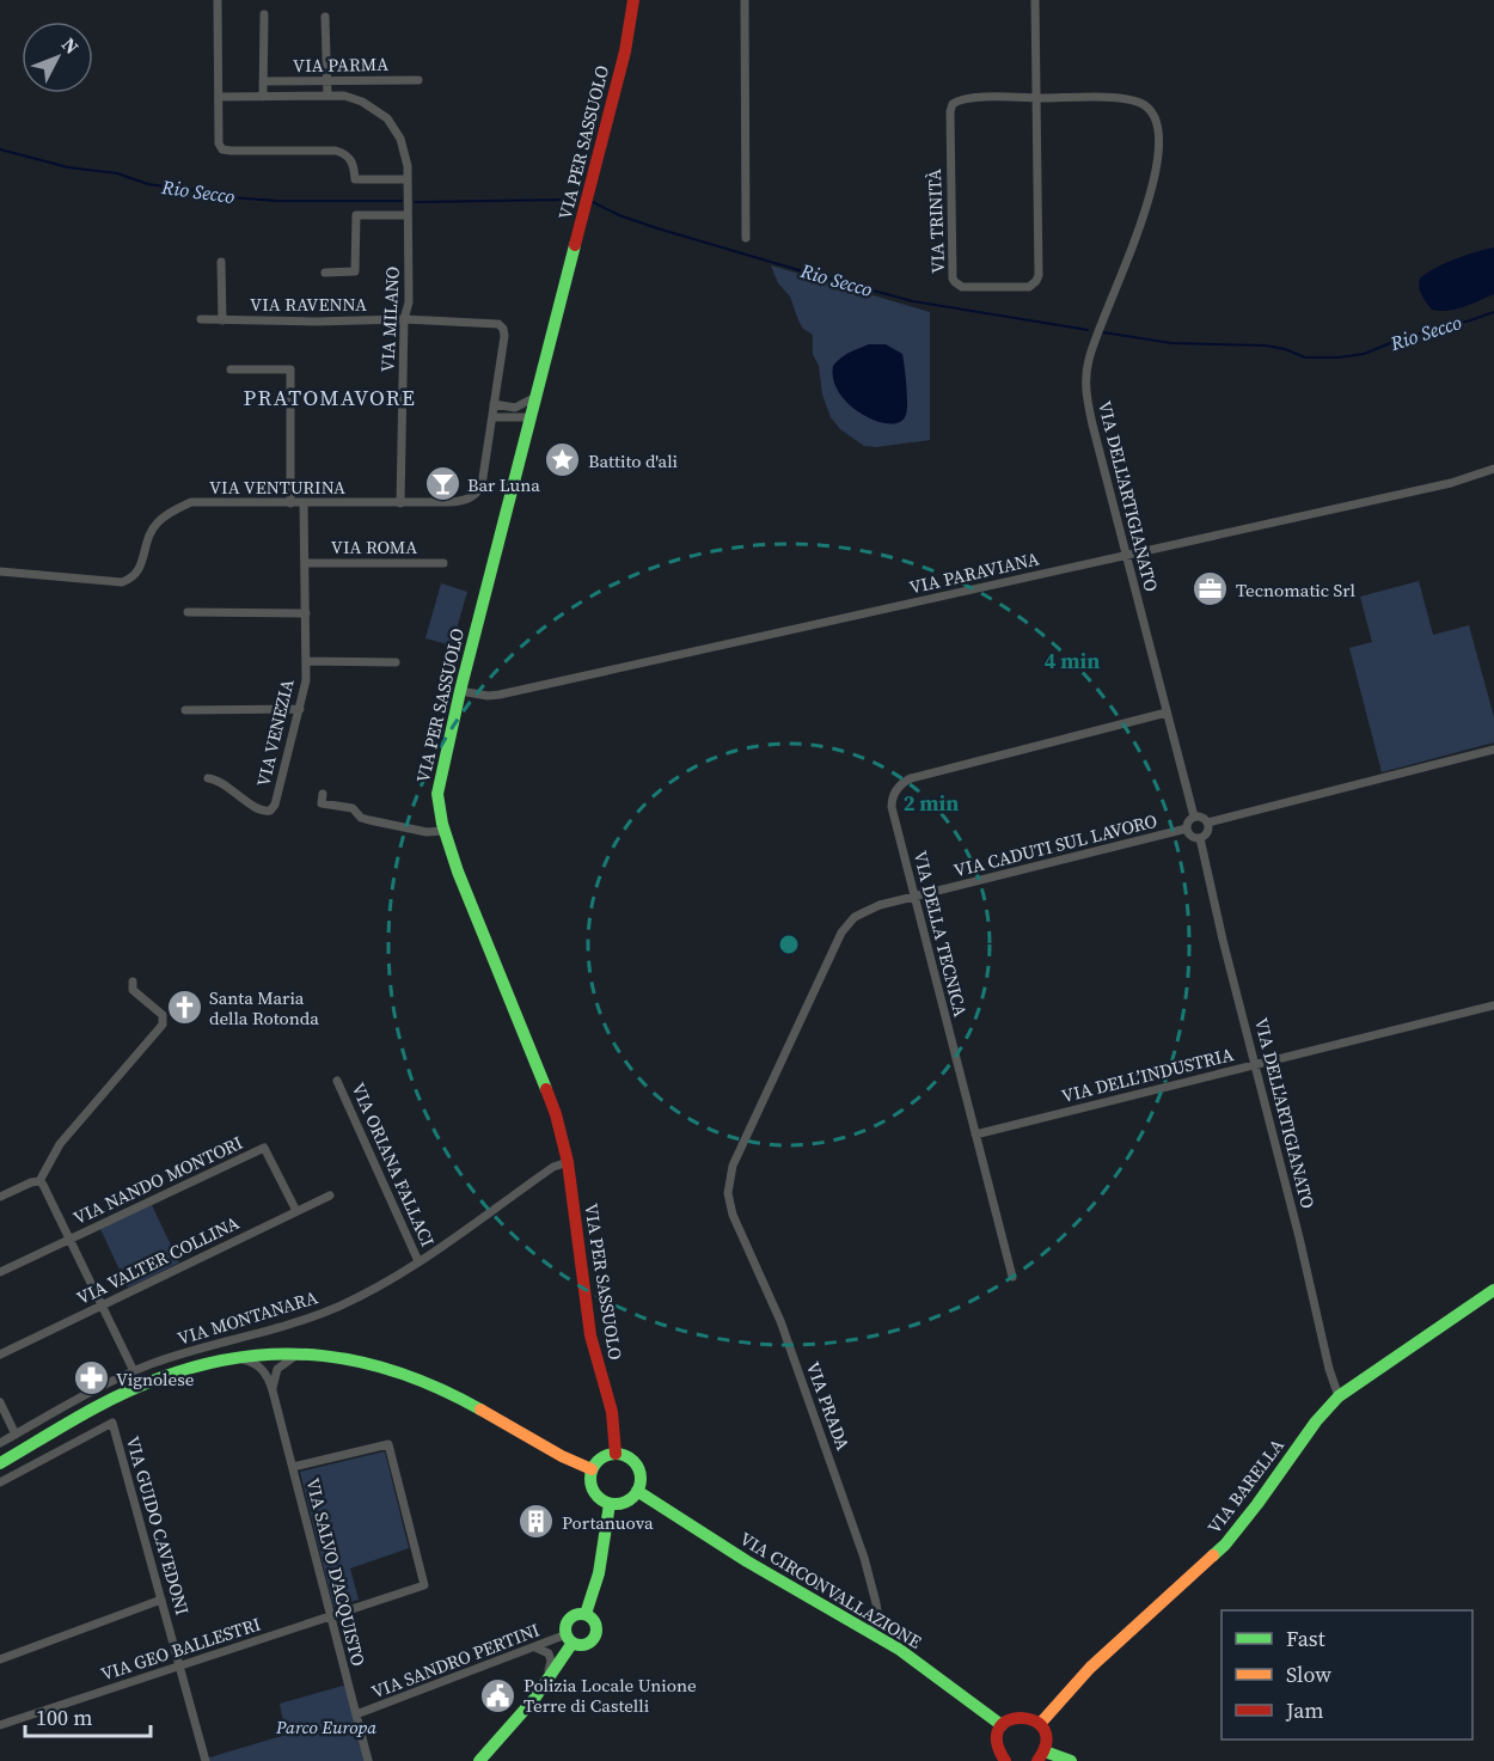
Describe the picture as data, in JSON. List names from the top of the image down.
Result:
{
  "streets": {
    "main road": ["VIA PER SASSUOLO", "VIA BARELLA", "VIA CIRCONVALLAZIONE"],
    "street": [
      "VIA PARMA",
      "VIA TRINITÀ",
      "VIA RAVENNA",
      "VIA MILANO",
      "VIA VENTURINA",
      "VIA DELL'ARTIGIANATO",
      "VIA ROMA",
      "VIA PARAVIANA",
      "VIA VENEZIA",
      "VIA CADUTI SUL LAVORO",
      "VIA DELLA TECNICA",
      "VIA DELL’INDUSTRIA",
      "VIA ORIANA FALLACI",
      "VIA NANDO MONTORI",
      "VIA VALTER COLLINA",
      "VIA MONTANARA",
      "VIA PRADA",
      "VIA GUIDO CAVEDONI",
      "VIA SALVO D'ACQUISTO",
      "VIA GEO BALLESTRI",
      "VIA SANDRO PERTINI"
    ]
  },
  "crossings": [
    ["VIA PER SASSUOLO", "VIA PARAVIANA"],
    ["VIA PER SASSUOLO", "VIA MONTANARA"],
    ["VIA PER SASSUOLO", "VIA CIRCONVALLAZIONE"],
    ["VIA TRINITÀ", "VIA DELL'ARTIGIANATO"],
    ["VIA RAVENNA", "VIA MILANO"],
    ["VIA RAVENNA", "VIA VENTURINA"],
    ["VIA MILANO", "VIA VENTURINA"],
    ["VIA VENTURINA", "VIA VENEZIA"],
    ["VIA DELL'ARTIGIANATO", "VIA PARAVIANA"],
    ["VIA DELL'ARTIGIANATO", "VIA CADUTI SUL LAVORO"],
    ["VIA DELL'ARTIGIANATO", "VIA DELLA TECNICA"],
    ["VIA DELL'ARTIGIANATO", "VIA DELL’INDUSTRIA"],
    ["VIA DELL'ARTIGIANATO", "VIA BARELLA"],
    ["VIA ROMA", "VIA VENEZIA"],
    ["VIA CADUTI SUL LAVORO", "VIA DELLA TECNICA"],
    ["VIA CADUTI SUL LAVORO", "VIA PRADA"],
    ["VIA DELLA TECNICA", "VIA DELL’INDUSTRIA"],
    ["VIA ORIANA FALLACI", "VIA MONTANARA"],
    ["VIA NANDO MONTORI", "VIA VALTER COLLINA"],
    ["VIA PRADA", "VIA CIRCONVALLAZIONE"],
    ["VIA GUIDO CAVEDONI", "VIA GEO BALLESTRI"],
    ["VIA SALVO D'ACQUISTO", "VIA GEO BALLESTRI"],
    ["VIA SALVO D'ACQUISTO", "VIA SANDRO PERTINI"]
  ],
  "districts": ["PRATOMAVORE"],
  "water": ["Rio Secco"],
  "parks": ["Parco Europa"],
  "places": {
    "place": ["Battito d'ali"],
    "bar": ["Bar Luna"],
    "office": ["Tecnomatic Srl"],
    "church": ["Santa Maria della Rotonda"],
    "pharmacy": ["Vignolese"],
    "building": ["Portanuova"],
    "public building": ["Polizia Locale Unione Terre di Castelli"]
  },
  "legend": ["Fast", "Slow", "Jam"],
  "scale_bar": "100 m",
  "north": "top right",
  "rings": ["4 min", "2 min"]
}
